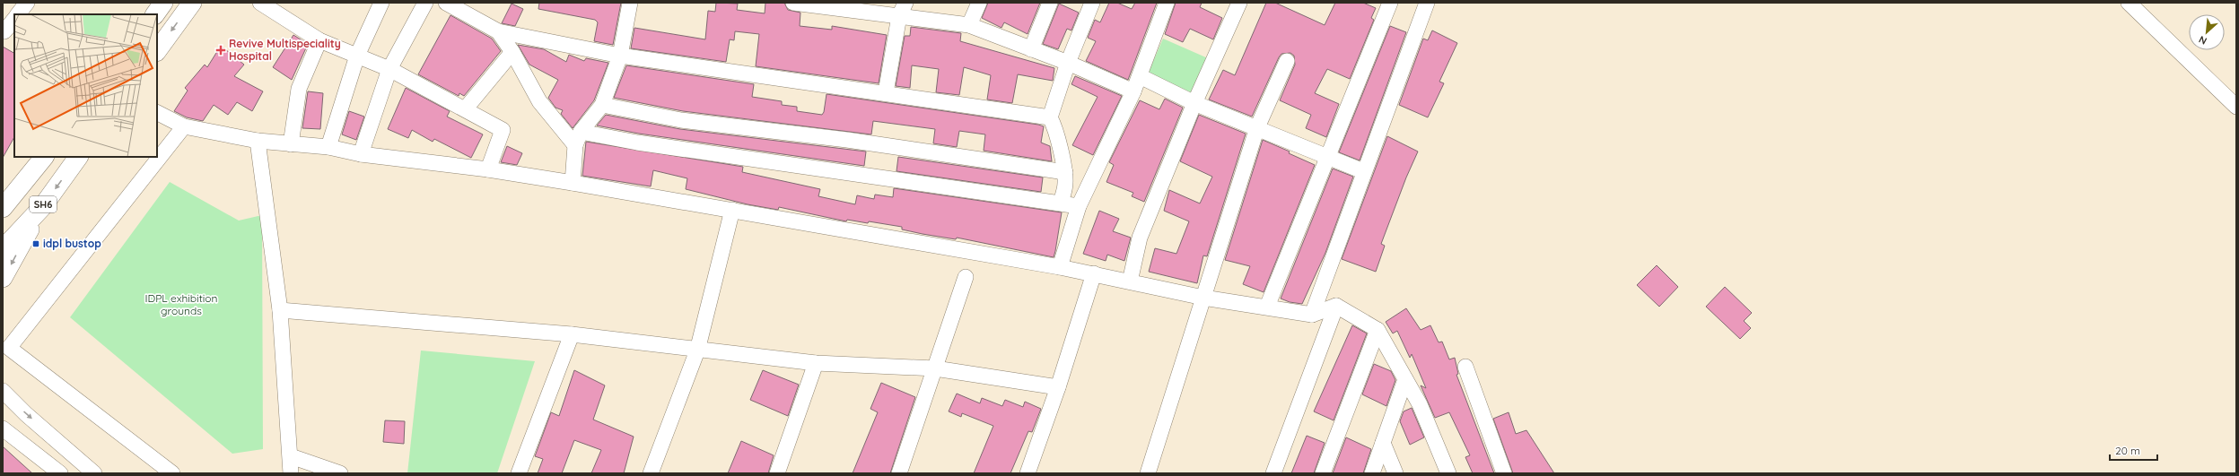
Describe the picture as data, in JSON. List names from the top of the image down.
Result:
{
  "streets": {
    "main road": ["SH6"]
  },
  "parks": ["IDPL exhibition grounds"],
  "places": {
    "health": ["Revive Multispeciality Hospital"],
    "transit": ["idpl bustop"]
  },
  "scale_bar": "20 m",
  "north": "bottom left"
}
